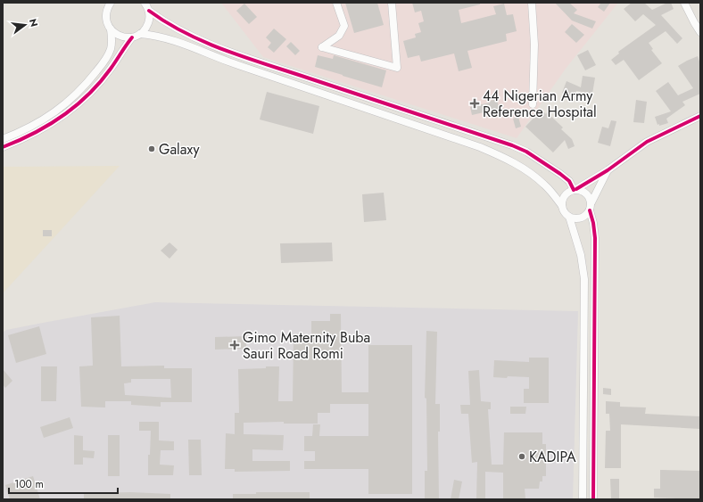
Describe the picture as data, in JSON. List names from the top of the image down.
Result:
{
  "places": {
    "health": ["44 Nigerian Army Reference Hospital", "Gimo Maternity Buba Sauri Road Romi"],
    "other": ["Galaxy", "KADIPA"]
  },
  "scale_bar": "100 m",
  "north": "right"
}
